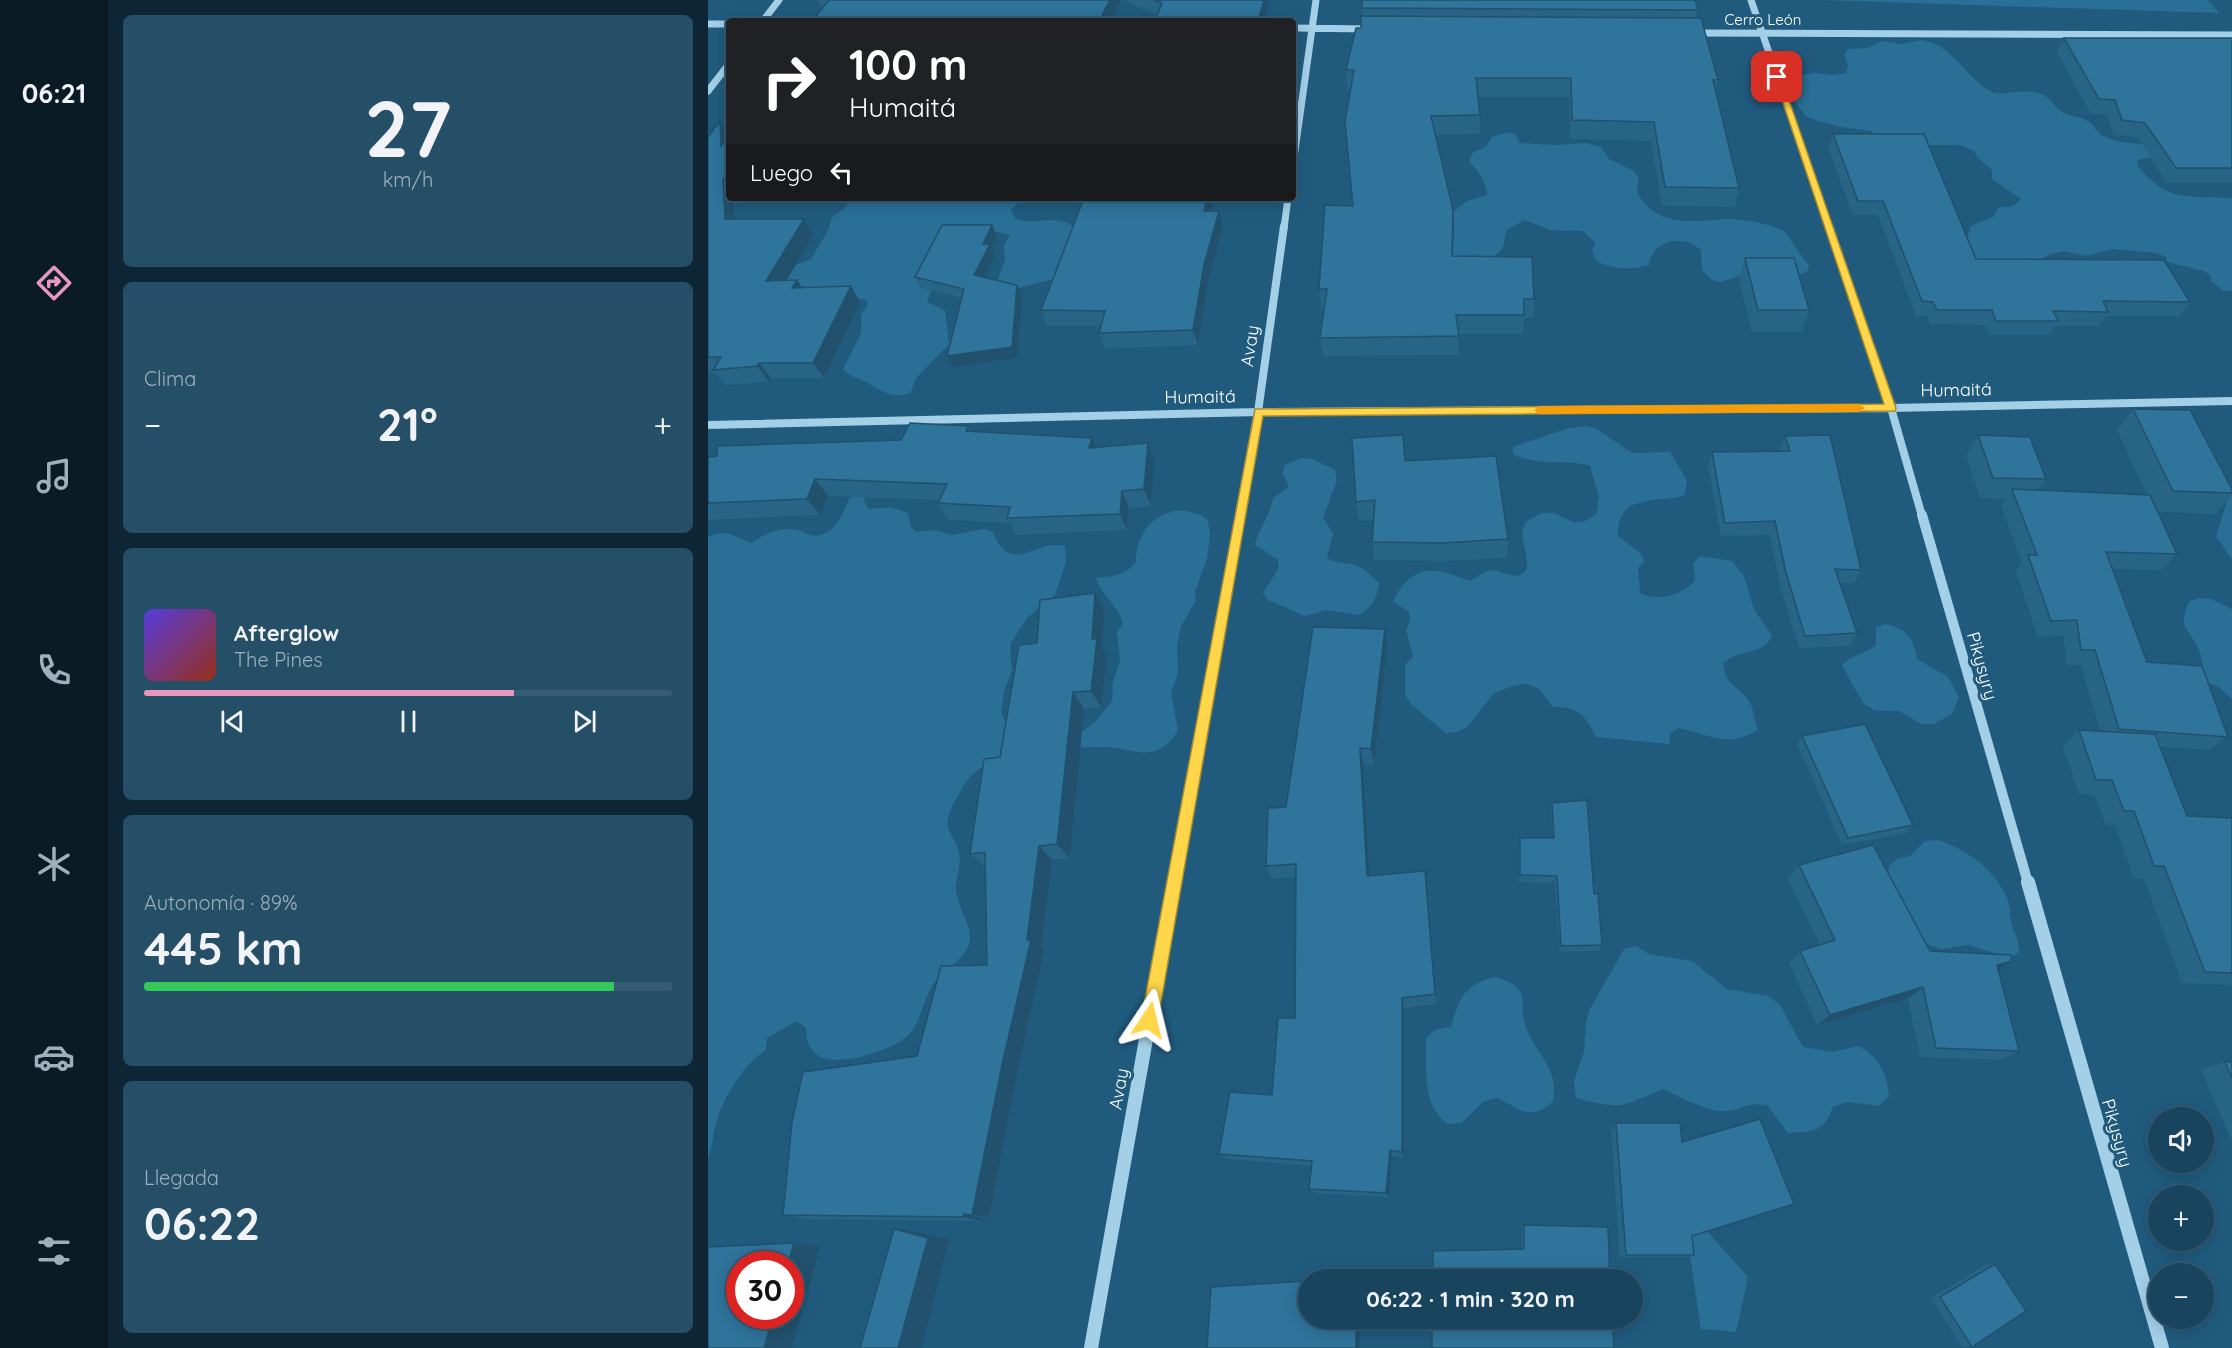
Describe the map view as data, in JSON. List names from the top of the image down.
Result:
{
  "streets": {
    "street": [
      "Cerro León",
      "Avay",
      "Humaitá",
      "Pikysyry"
    ]
  },
  "crossings": [
    ["Cerro León", "Pikysyry"],
    ["Avay", "Humaitá"],
    ["Humaitá", "Pikysyry"]
  ],
  "page": {
    "tabs": "06:21",
    "tile": [
      ["27", "km/h"],
      "Clima",
      ["Autonomía · 89%", "445 km"],
      ["Llegada", "06:22"]
    ],
    "turn": ["100 m", "Humaitá"],
    "then": "Luego",
    "heat": ["−", "21°", "+"],
    "song": ["Afterglow", "The Pines"],
    "map_buttons": ["+", "−"],
    "limit": "30",
    "trip": "06:22 · 1 min · 320 m"
  }
}
